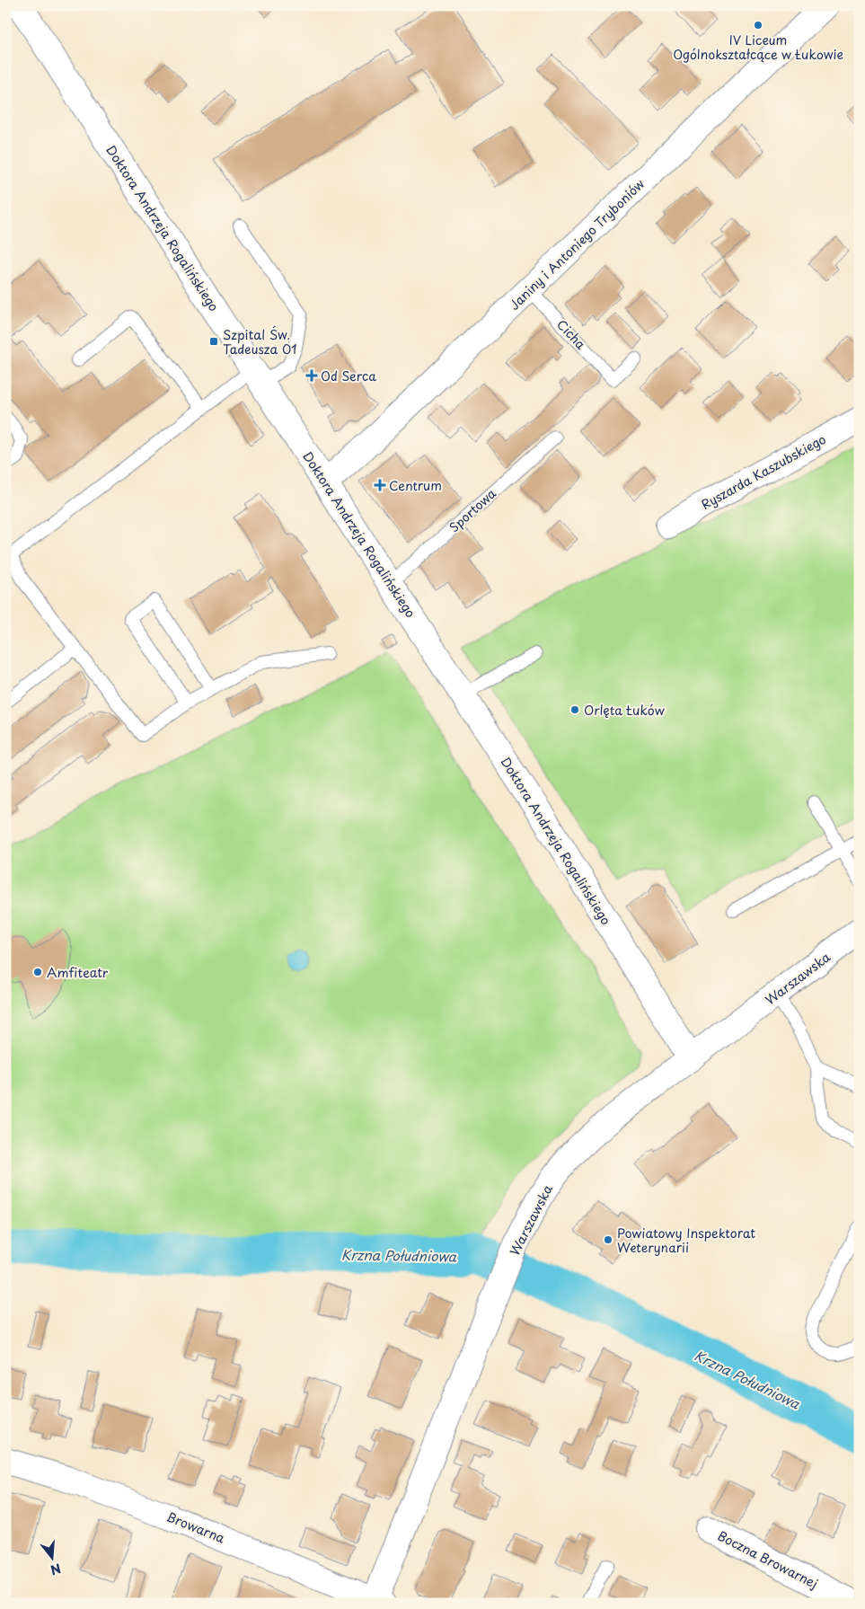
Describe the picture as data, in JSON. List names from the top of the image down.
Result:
{
  "streets": {
    "street": [
      "Doktora Andrzeja Rogalińskiego",
      "Janiny i Antoniego Tryboniów",
      "Ryszarda Kaszubskiego",
      "Warszawska",
      "Browarna",
      "Boczna Browarnej"
    ],
    "lane": ["Cicha", "Sportowa"]
  },
  "crossings": [
    ["Doktora Andrzeja Rogalińskiego", "Janiny i Antoniego Tryboniów"],
    ["Doktora Andrzeja Rogalińskiego", "Sportowa"],
    ["Doktora Andrzeja Rogalińskiego", "Warszawska"],
    ["Janiny i Antoniego Tryboniów", "Cicha"],
    ["Warszawska", "Browarna"]
  ],
  "water": ["Krzna Południowa"],
  "places": {
    "other": [
      "IV Liceum Ogólnokształcące w Łukowie",
      "Orlęta Łuków",
      "Amfiteatr",
      "Powiatowy Inspektorat Weterynarii"
    ],
    "transit": ["Szpital Św. Tadeusza 01"],
    "health": ["Od Serca", "Centrum"]
  },
  "north": "bottom"
}
